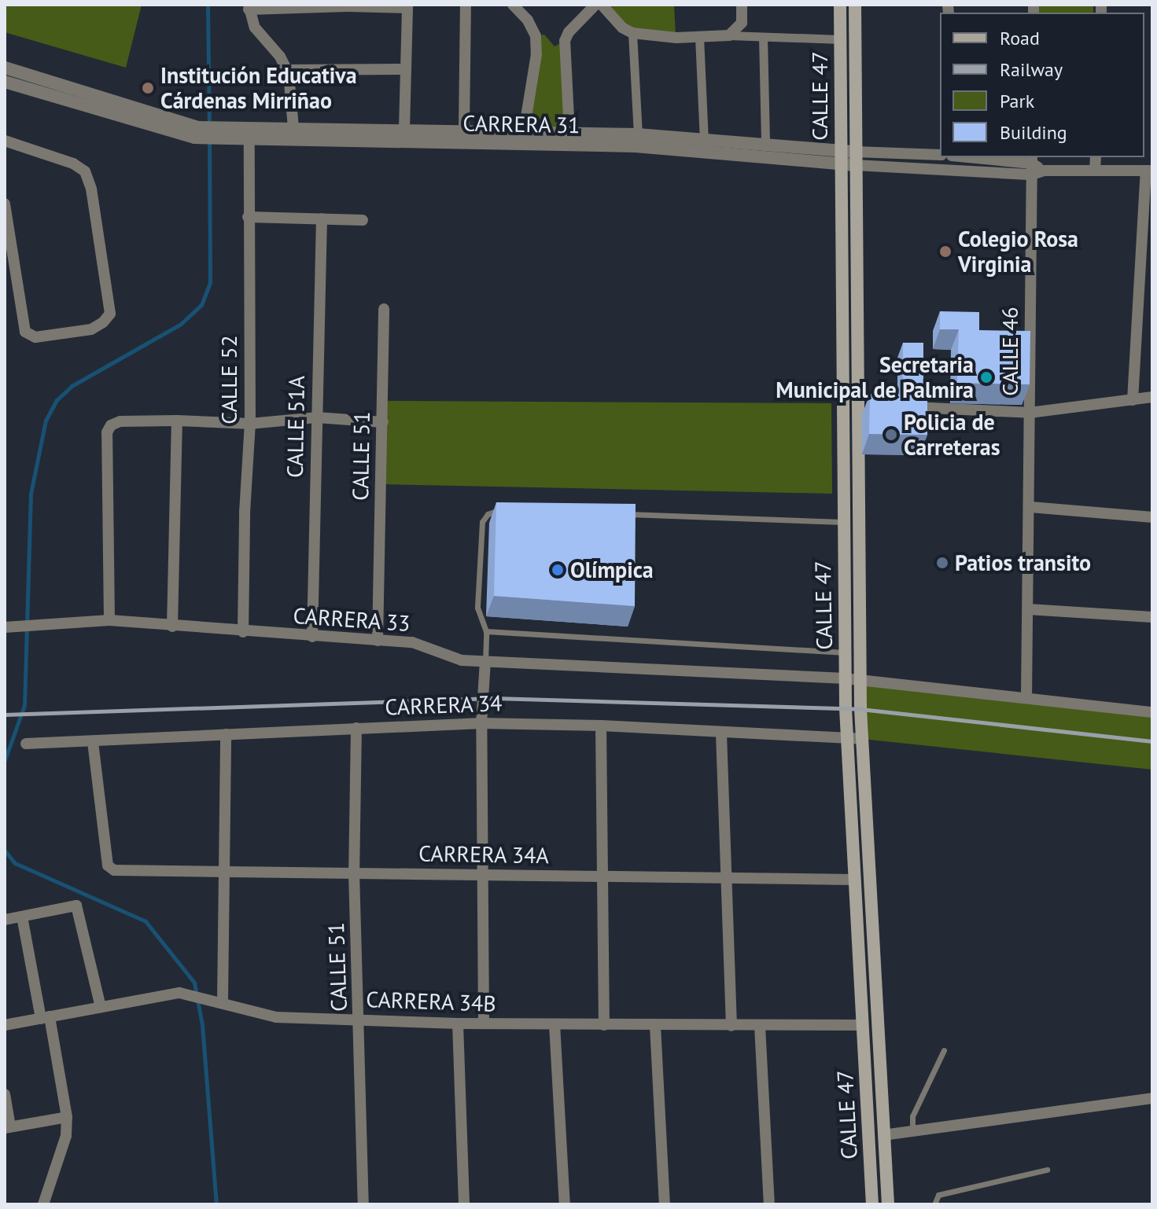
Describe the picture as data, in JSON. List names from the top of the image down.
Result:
{
  "streets": {
    "main road": ["CALLE 47"],
    "street": [
      "CARRERA 31",
      "CALLE 46",
      "CALLE 52",
      "CALLE 51A",
      "CALLE 51",
      "CARRERA 33",
      "CARRERA 34",
      "CARRERA 34A",
      "CARRERA 34B"
    ]
  },
  "crossings": [
    ["CALLE 47", "CARRERA 31"],
    ["CALLE 47", "CARRERA 33"],
    ["CALLE 47", "CARRERA 34"],
    ["CALLE 47", "CARRERA 34A"],
    ["CALLE 47", "CARRERA 34B"],
    ["CARRERA 31", "CALLE 46"],
    ["CARRERA 31", "CALLE 52"],
    ["CALLE 52", "CARRERA 33"],
    ["CALLE 51A", "CARRERA 33"],
    ["CALLE 51", "CARRERA 33"],
    ["CALLE 51", "CARRERA 34"],
    ["CALLE 51", "CARRERA 34A"],
    ["CALLE 51", "CARRERA 34B"],
    ["CARRERA 34", "CARRERA 34A"]
  ],
  "places": [
    "Institución Educativa Cárdenas Mirriñao",
    "Colegio Rosa Virginia",
    "Secretaria Municipal de Palmira",
    "Policia de Carreteras",
    "Patios transito",
    "Olímpica"
  ],
  "legend": [
    "Road",
    "Railway",
    "Park",
    "Building"
  ]
}
